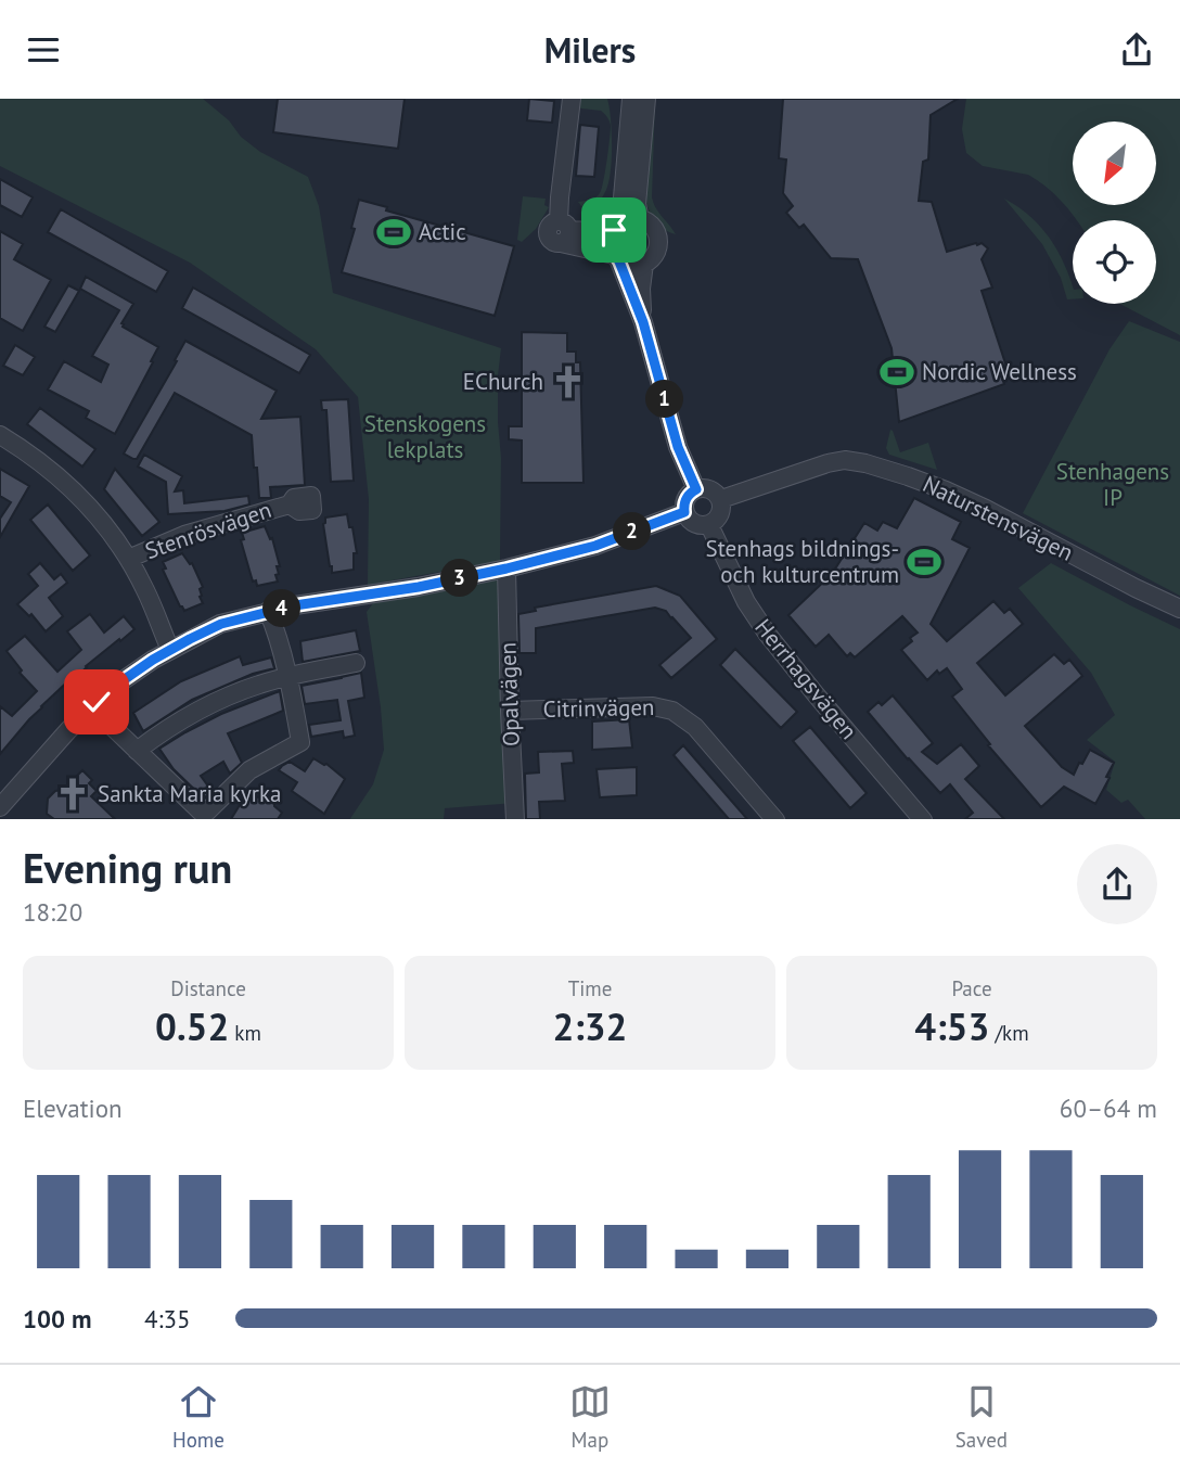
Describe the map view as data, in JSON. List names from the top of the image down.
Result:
{
  "streets": {
    "street": [
      "Naturstensvägen",
      "Stenrösvägen",
      "Herrhagsvägen",
      "Opalvägen",
      "Citrinvägen"
    ]
  },
  "crossings": [
    ["Naturstensvägen", "Herrhagsvägen"],
    ["Opalvägen", "Citrinvägen"]
  ],
  "parks": ["Stenskogens lekplats", "Stenhagens IP"],
  "places": {
    "sports": ["Actic", "Nordic Wellness", "Stenhags bildnings- och kulturcentrum"],
    "church": ["EChurch", "Sankta Maria kyrka"]
  },
  "north": "bottom left",
  "page": {
    "header": "Milers",
    "pins": [
      "1",
      "2",
      "3",
      "4"
    ],
    "heading": ["Evening run", "18:20"],
    "stats": [
      ["Distance", "0.52 km"],
      ["Time", "2:32"],
      ["Pace", "4:53 /km"]
    ],
    "chart": ["Elevation", "60–64 m"],
    "list": [
      {
        "name": "100 m",
        "note": "4:35"
      }
    ],
    "tabs": ["Home", "Map", "Saved"]
  }
}
